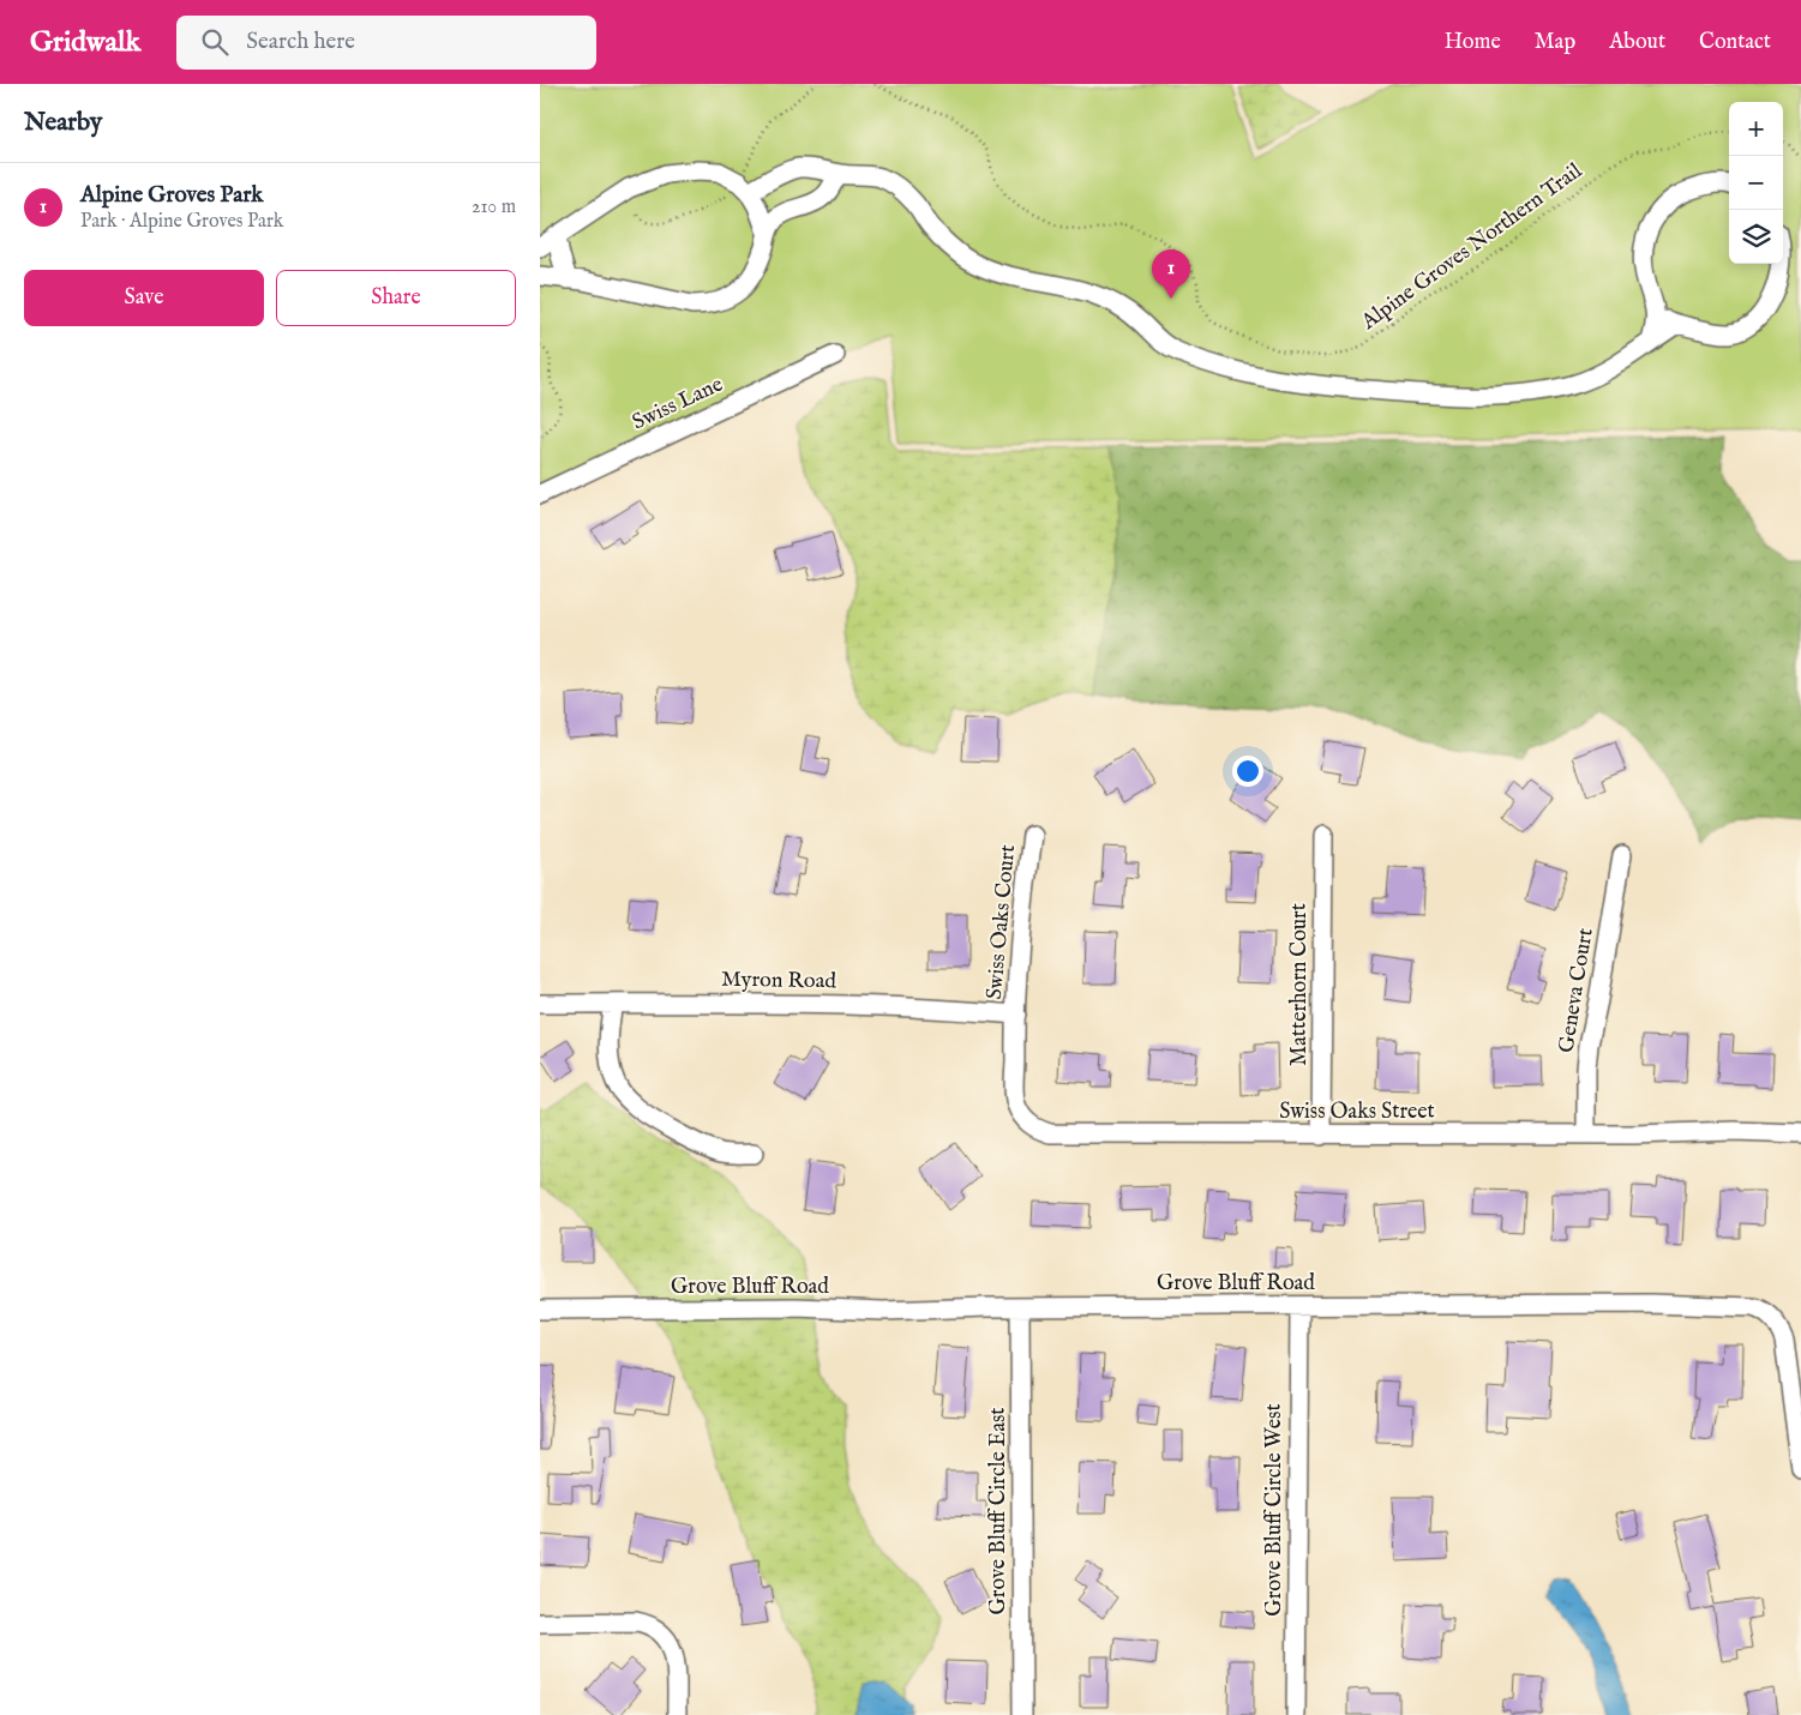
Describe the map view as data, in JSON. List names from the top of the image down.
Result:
{
  "streets": {
    "street": [
      "Swiss Lane",
      "Swiss Oaks Court",
      "Myron Road",
      "Matterhorn Court",
      "Geneva Court",
      "Swiss Oaks Street",
      "Grove Bluff Road",
      "Grove Bluff Circle West",
      "Grove Bluff Circle East"
    ],
    "path": ["Alpine Groves Northern Trail"]
  },
  "crossings": [
    ["Swiss Oaks Court", "Myron Road"],
    ["Swiss Oaks Court", "Swiss Oaks Street"],
    ["Myron Road", "Swiss Oaks Street"],
    ["Matterhorn Court", "Swiss Oaks Street"],
    ["Geneva Court", "Swiss Oaks Street"],
    ["Grove Bluff Road", "Grove Bluff Circle West"],
    ["Grove Bluff Road", "Grove Bluff Circle East"]
  ],
  "page": {
    "header": "Gridwalk",
    "search": "Search here",
    "nav": [
      "Home",
      "Map",
      "About",
      "Contact"
    ],
    "heading": "Nearby",
    "map_buttons": ["+", "−"],
    "list": [
      {
        "mark": "1",
        "name": "Alpine Groves Park",
        "note": "Park · Alpine Groves Park",
        "value": "210 m"
      }
    ],
    "pins": "1",
    "buttons": ["Save", "Share"]
  }
}
